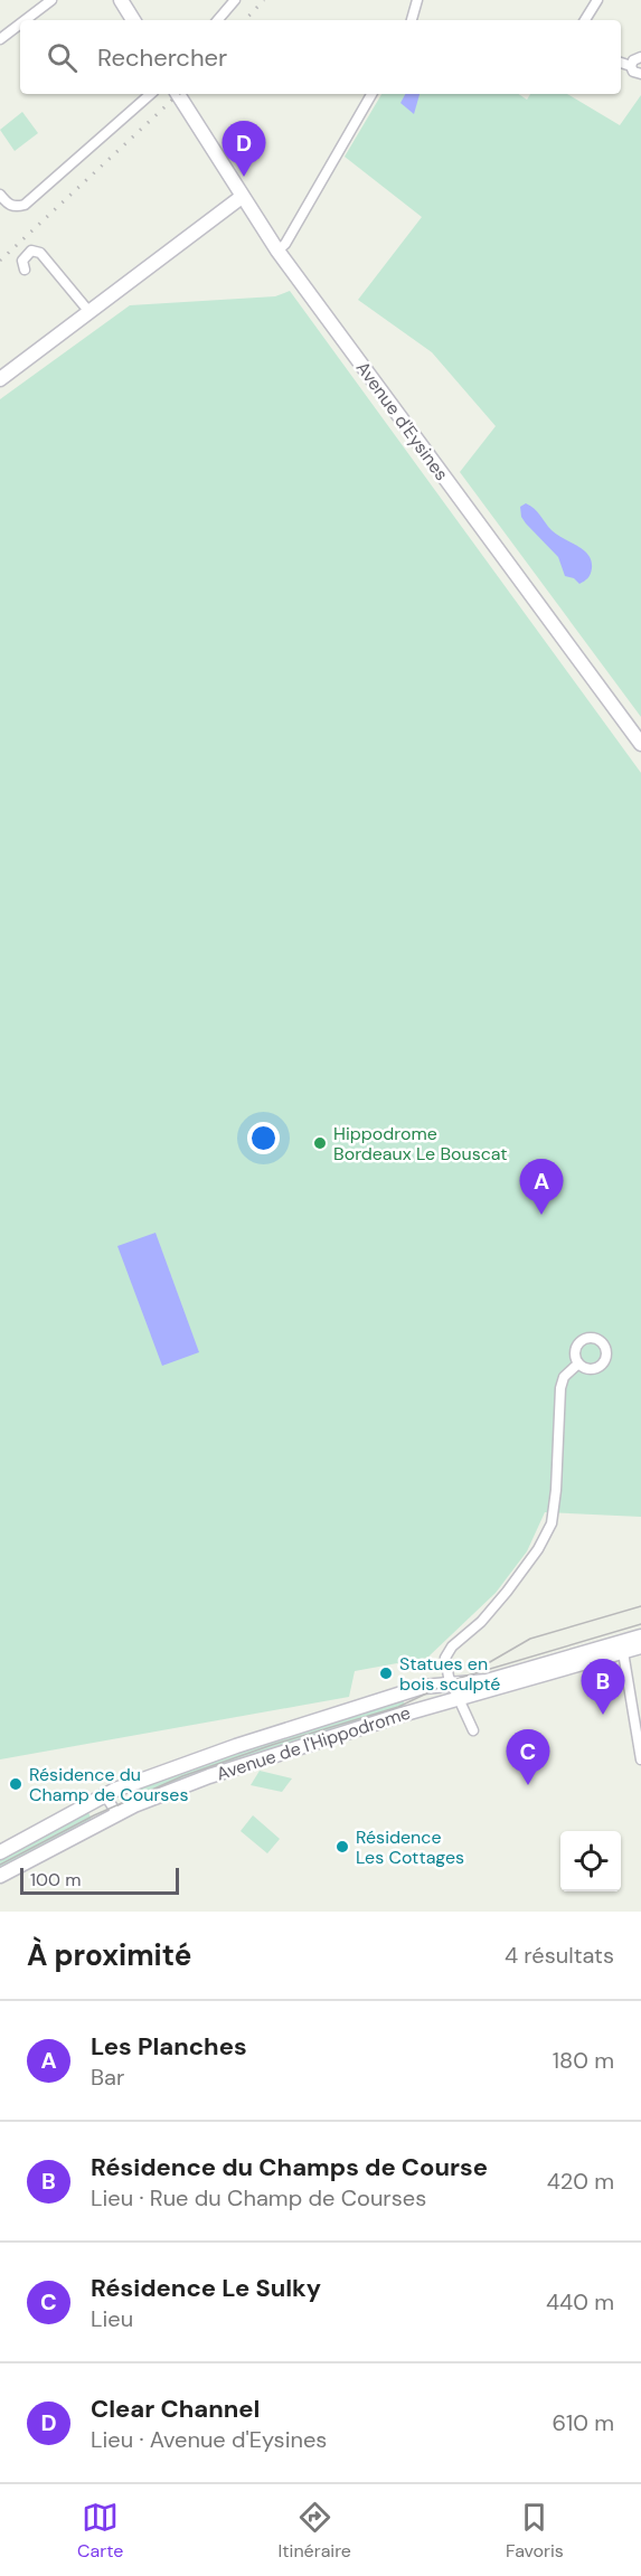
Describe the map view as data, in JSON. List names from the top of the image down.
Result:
{
  "streets": {
    "street": ["Avenue d'Eysines", "Avenue de l'Hippodrome"]
  },
  "places": [
    "Hippodrome Bordeaux Le Bouscat",
    "Statues en bois sculpté",
    "Résidence du Champ de Courses",
    "Résidence Les Cottages"
  ],
  "scale_bar": "100 m",
  "page": {
    "search": "Rechercher",
    "pins": [
      "D",
      "A",
      "B",
      "C"
    ],
    "scale": "100 m",
    "heading": ["À proximité", "4 résultats"],
    "list": [
      {
        "mark": "A",
        "name": "Les Planches",
        "note": "Bar",
        "value": "180 m"
      },
      {
        "mark": "B",
        "name": "Résidence du Champs de Course",
        "note": "Lieu · Rue du Champ de Courses",
        "value": "420 m"
      },
      {
        "mark": "C",
        "name": "Résidence Le Sulky",
        "note": "Lieu",
        "value": "440 m"
      },
      {
        "mark": "D",
        "name": "Clear Channel",
        "note": "Lieu · Avenue d'Eysines",
        "value": "610 m"
      }
    ],
    "nav": ["Carte", "Itinéraire", "Favoris"]
  }
}
